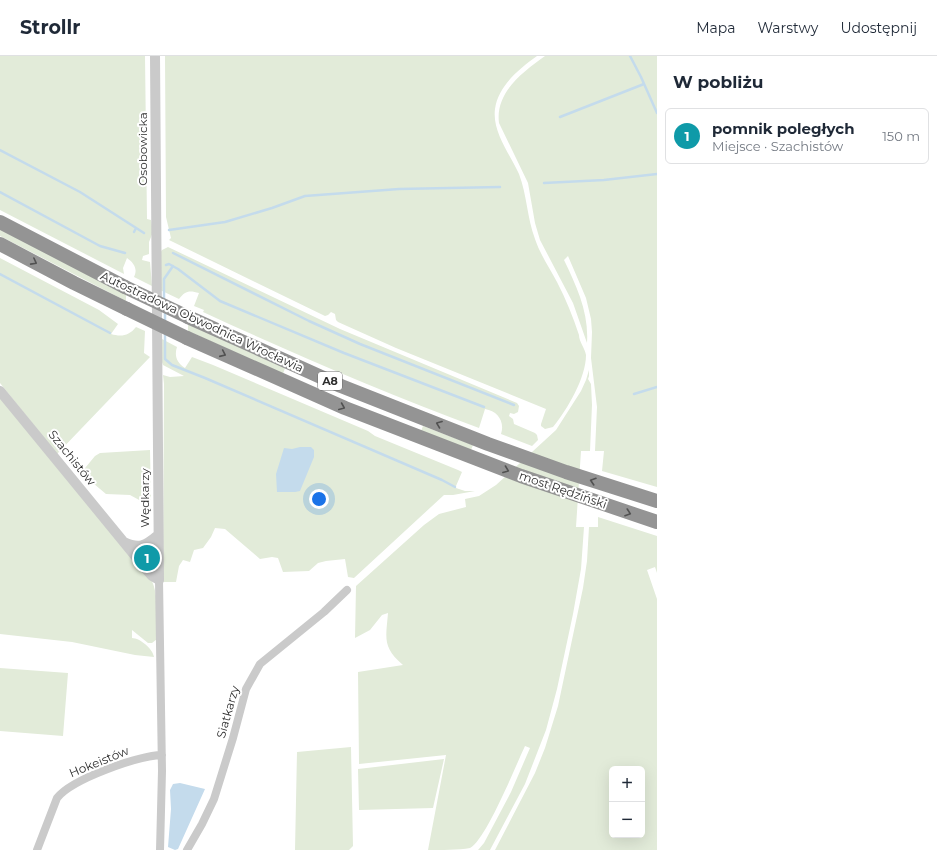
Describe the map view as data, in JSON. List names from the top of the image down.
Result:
{
  "streets": {
    "highway": ["Autostradowa Obwodnica Wrocławia", "A8", "most Rędziński"],
    "street": [
      "Osobowicka",
      "Szachistów",
      "Wędkarzy",
      "Siatkarzy",
      "Hokeistów"
    ]
  },
  "crossings": [
    ["Osobowicka", "Wędkarzy"],
    ["Autostradowa Obwodnica Wrocławia", "most Rędziński"],
    ["Szachistów", "Wędkarzy"],
    ["Wędkarzy", "Hokeistów"]
  ],
  "page": {
    "header": "Strollr",
    "nav": ["Mapa", "Warstwy", "Udostępnij"],
    "heading": "W pobliżu",
    "list": [
      {
        "mark": "1",
        "name": "pomnik poległych",
        "note": "Miejsce · Szachistów",
        "value": "150 m"
      }
    ],
    "pins": "1",
    "map_buttons": ["+", "−"]
  }
}
